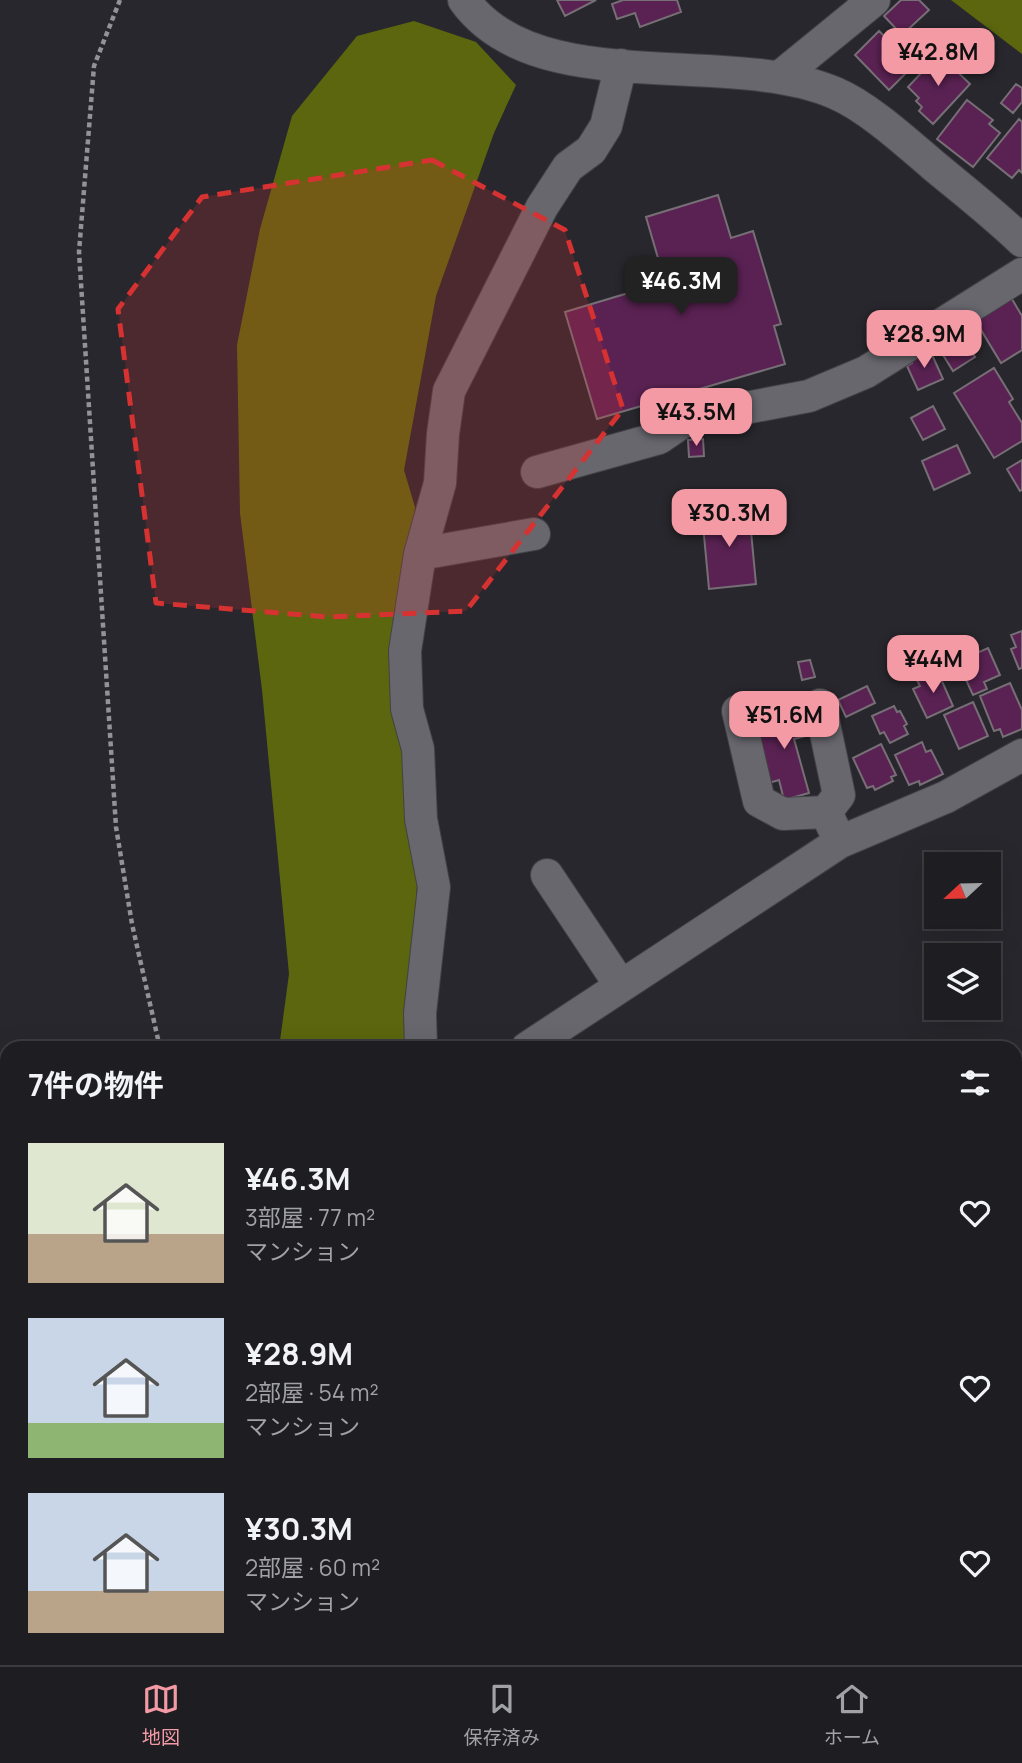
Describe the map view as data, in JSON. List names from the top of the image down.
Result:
{
  "north": "left",
  "page": {
    "price": [
      "¥42.8M",
      "¥46.3M",
      "¥28.9M",
      "¥43.5M",
      "¥30.3M",
      "¥44M",
      "¥51.6M"
    ],
    "heading": "7件の物件",
    "list": [
      {
        "name": "¥46.3M",
        "note": "3部屋 · 77 m² · マンション"
      },
      {
        "name": "¥28.9M",
        "note": "2部屋 · 54 m² · マンション"
      },
      {
        "name": "¥30.3M",
        "note": "2部屋 · 60 m² · マンション"
      }
    ],
    "tabs": ["地図", "保存済み", "ホーム"]
  }
}
